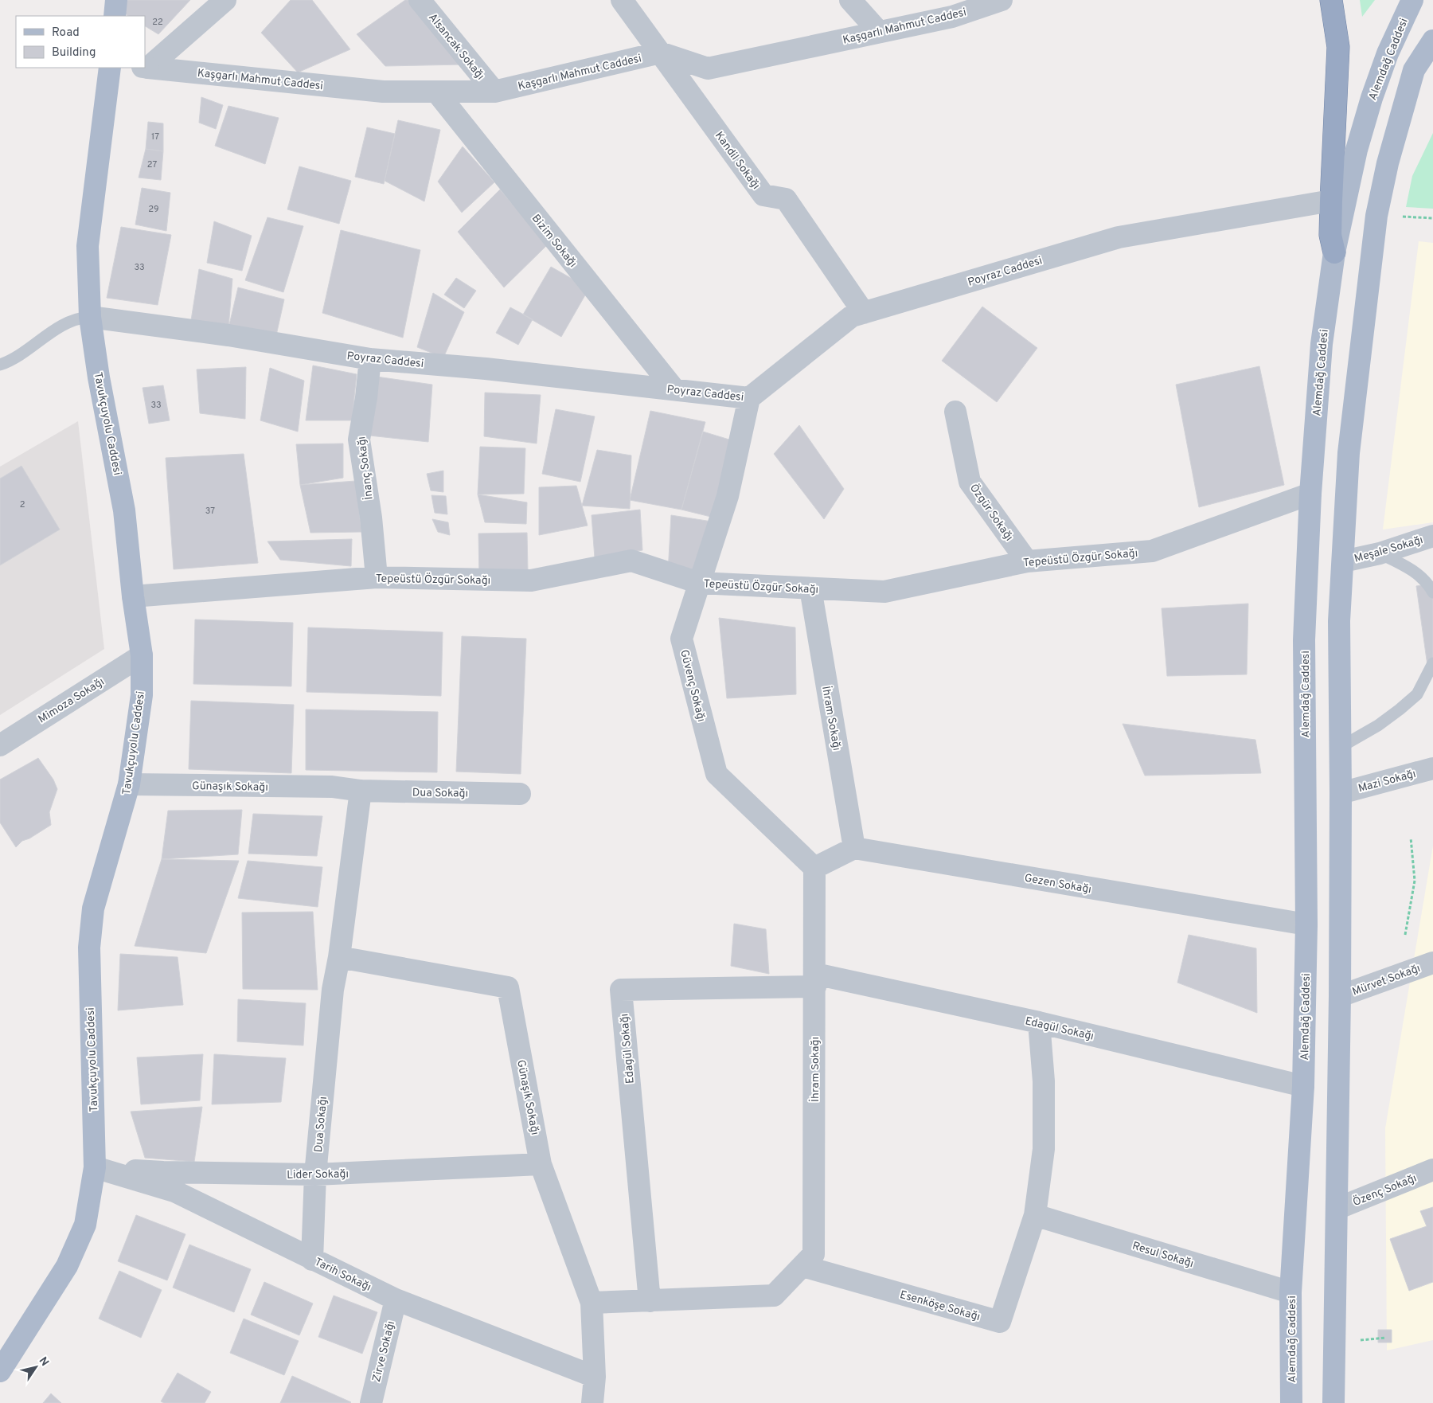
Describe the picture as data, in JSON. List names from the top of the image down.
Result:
{
  "streets": {
    "main road": ["Alemdağ Caddesi", "Tavukçuyolu Caddesi"],
    "street": [
      "Kaşgarlı Mahmut Caddesi",
      "Alsancak Sokağı",
      "Kandil Sokağı",
      "Bizim Sokağı",
      "Poyraz Caddesi",
      "İnanç Sokağı",
      "Özgür Sokağı",
      "Meşale Sokağı",
      "Tepeüstü Özgür Sokağı",
      "Güvenç Sokağı",
      "Mimoza Sokağı",
      "İhram Sokağı",
      "Mazi Sokağı",
      "Günaşık Sokağı",
      "Dua Sokağı",
      "Gezen Sokağı",
      "Mürvet Sokağı",
      "Edagül Sokağı",
      "Lider Sokağı",
      "Özenç Sokağı",
      "Resul Sokağı",
      "Tarih Sokağı",
      "Esenköşe Sokağı",
      "Zirve Sokağı"
    ]
  },
  "crossings": [
    ["Kaşgarlı Mahmut Caddesi", "Alsancak Sokağı"],
    ["Kaşgarlı Mahmut Caddesi", "Kandil Sokağı"],
    ["Kaşgarlı Mahmut Caddesi", "Bizim Sokağı"],
    ["Alemdağ Caddesi", "Tepeüstü Özgür Sokağı"],
    ["Alemdağ Caddesi", "Gezen Sokağı"],
    ["Alemdağ Caddesi", "Edagül Sokağı"],
    ["Alemdağ Caddesi", "Resul Sokağı"],
    ["Kandil Sokağı", "Poyraz Caddesi"],
    ["Bizim Sokağı", "Poyraz Caddesi"],
    ["Poyraz Caddesi", "Tavukçuyolu Caddesi"],
    ["Poyraz Caddesi", "İnanç Sokağı"],
    ["Poyraz Caddesi", "Güvenç Sokağı"],
    ["Tavukçuyolu Caddesi", "Tepeüstü Özgür Sokağı"],
    ["Tavukçuyolu Caddesi", "Mimoza Sokağı"],
    ["Tavukçuyolu Caddesi", "Günaşık Sokağı"],
    ["Tavukçuyolu Caddesi", "Lider Sokağı"],
    ["Tavukçuyolu Caddesi", "Tarih Sokağı"],
    ["İnanç Sokağı", "Tepeüstü Özgür Sokağı"],
    ["Özgür Sokağı", "Tepeüstü Özgür Sokağı"],
    ["Tepeüstü Özgür Sokağı", "Güvenç Sokağı"],
    ["Tepeüstü Özgür Sokağı", "İhram Sokağı"],
    ["Güvenç Sokağı", "İhram Sokağı"],
    ["İhram Sokağı", "Gezen Sokağı"],
    ["İhram Sokağı", "Edagül Sokağı"],
    ["İhram Sokağı", "Esenköşe Sokağı"],
    ["Günaşık Sokağı", "Dua Sokağı"],
    ["Günaşık Sokağı", "Lider Sokağı"],
    ["Günaşık Sokağı", "Tarih Sokağı"],
    ["Dua Sokağı", "Lider Sokağı"],
    ["Dua Sokağı", "Tarih Sokağı"],
    ["Edagül Sokağı", "Esenköşe Sokağı"],
    ["Lider Sokağı", "Tarih Sokağı"],
    ["Resul Sokağı", "Esenköşe Sokağı"],
    ["Tarih Sokağı", "Zirve Sokağı"]
  ],
  "house_numbers": [
    "22",
    "17",
    "27",
    "29",
    "33",
    "33",
    "2",
    "37"
  ],
  "legend": ["Road", "Building"],
  "north": "top right"
}
